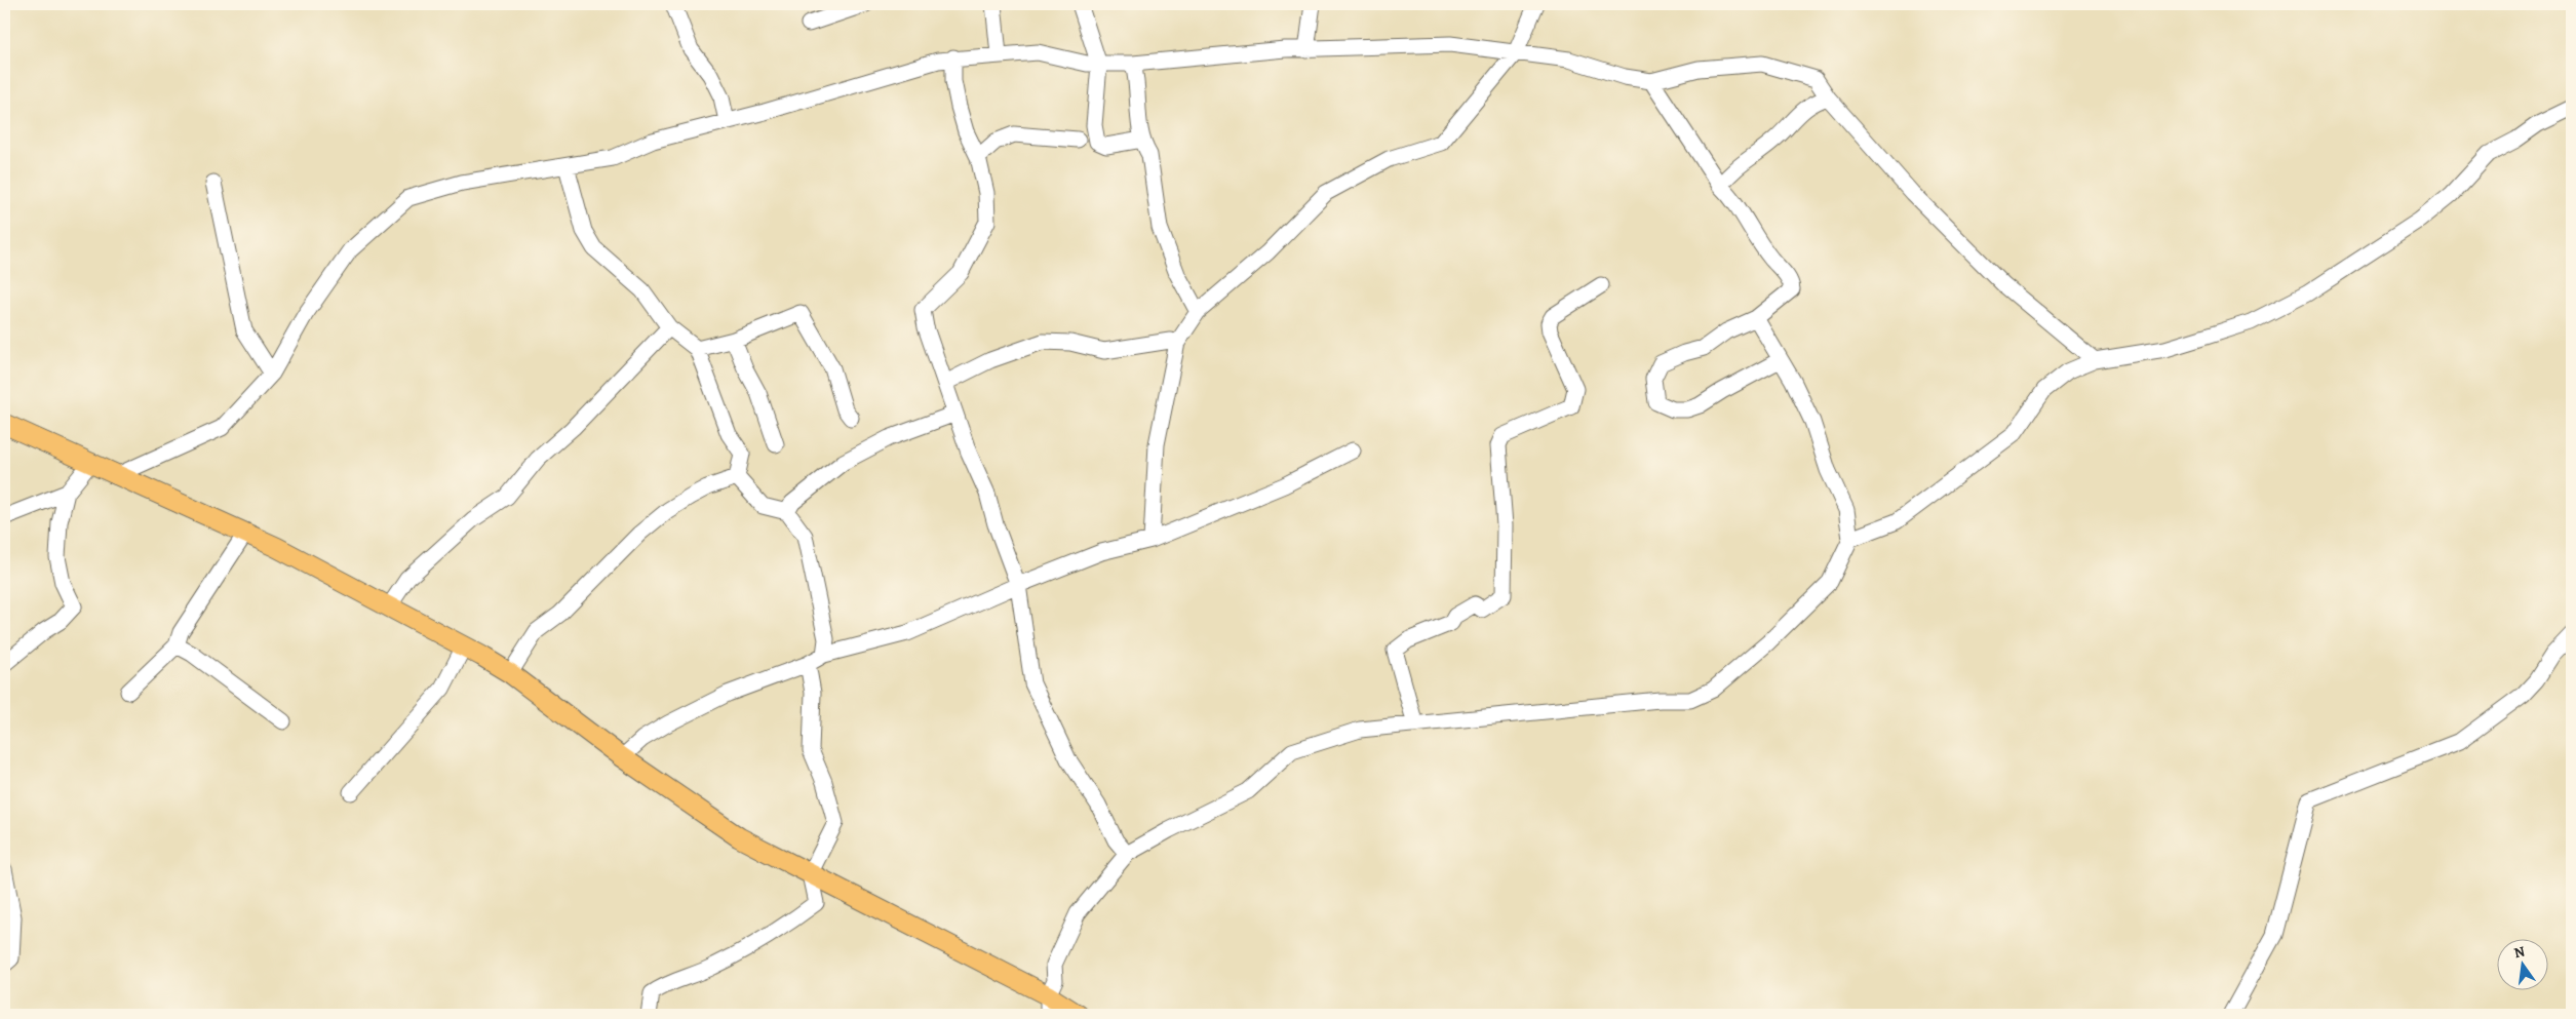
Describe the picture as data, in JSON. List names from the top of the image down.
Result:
{
  "north": "top"
}
